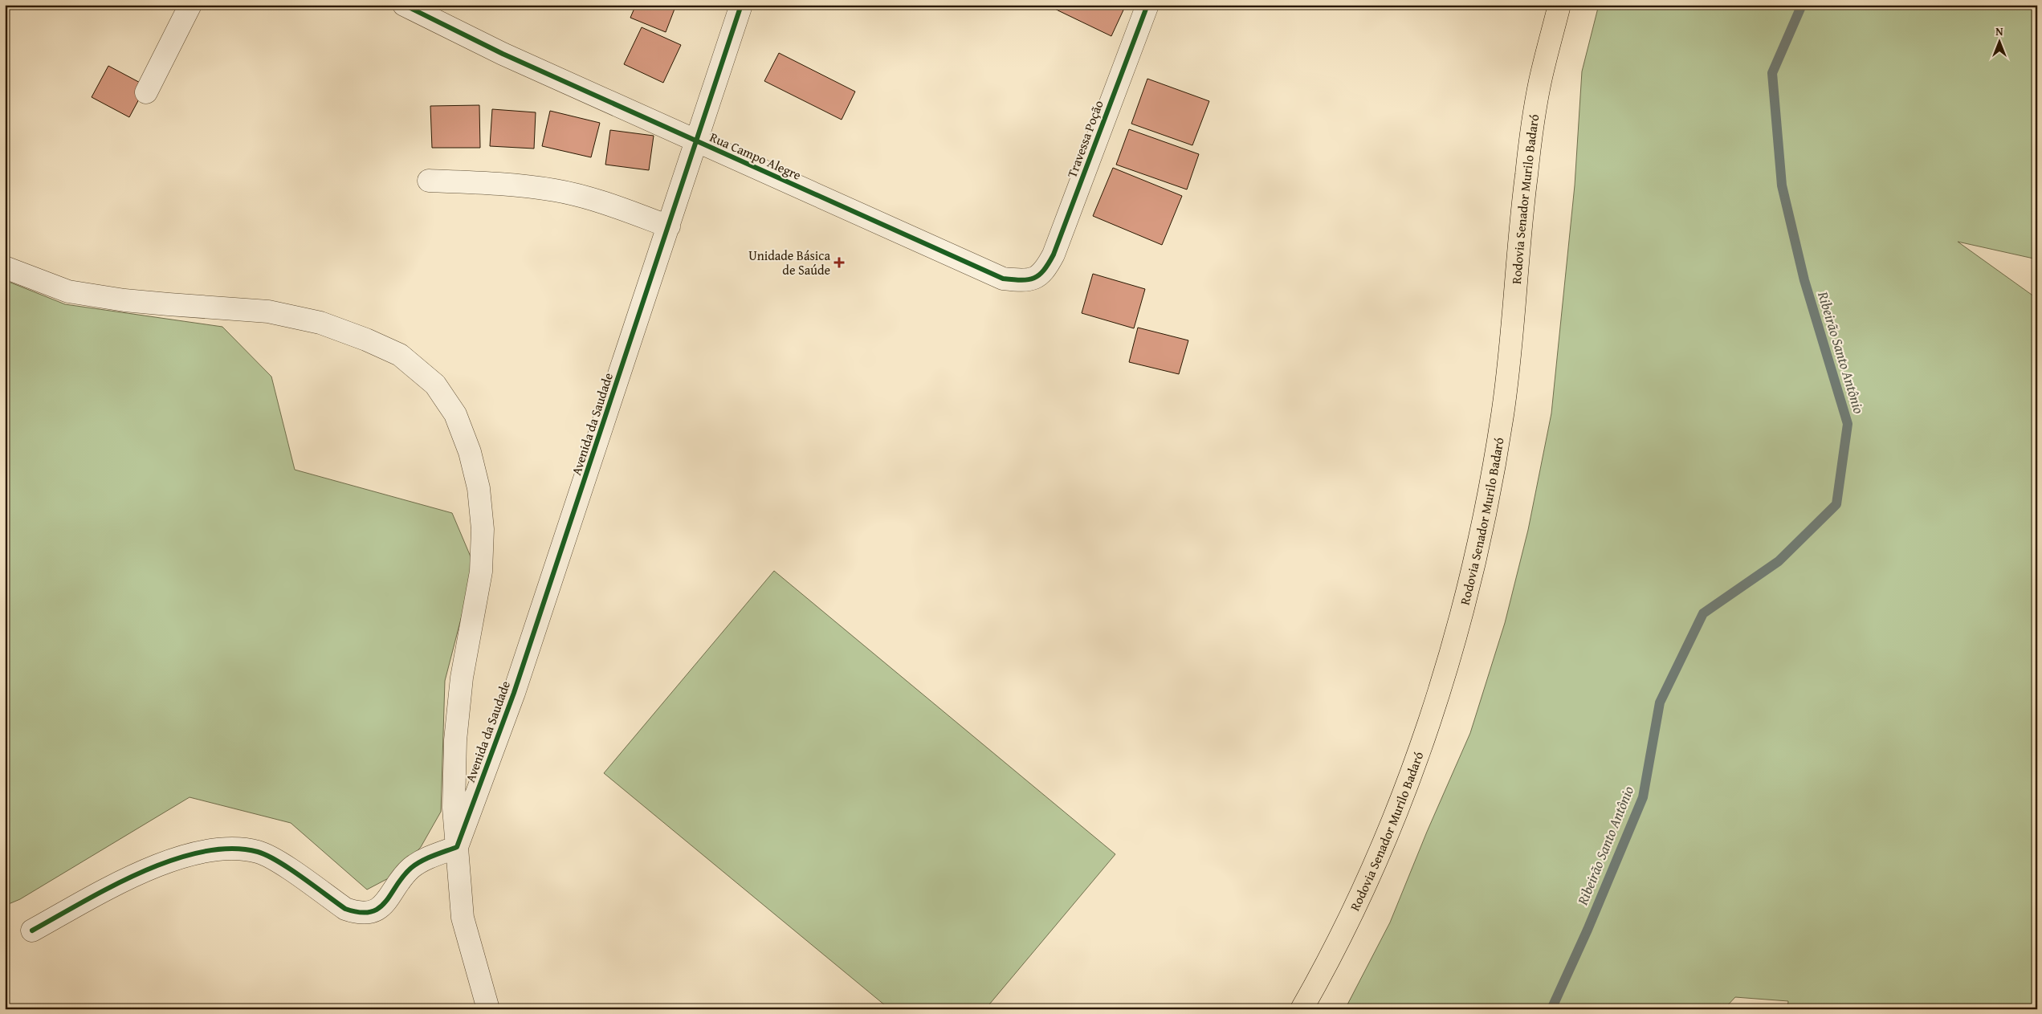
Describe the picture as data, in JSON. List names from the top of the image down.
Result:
{
  "streets": {
    "main road": ["Rodovia Senador Murilo Badaró"],
    "street": ["Travessa Poção", "Rua Campo Alegre", "Avenida da Saudade"]
  },
  "crossings": [
    ["Travessa Poção", "Rua Campo Alegre"],
    ["Rua Campo Alegre", "Avenida da Saudade"]
  ],
  "water": ["Ribeirão Santo Antônio"],
  "places": {
    "health": ["Unidade Básica de Saúde"]
  },
  "north": "top"
}
